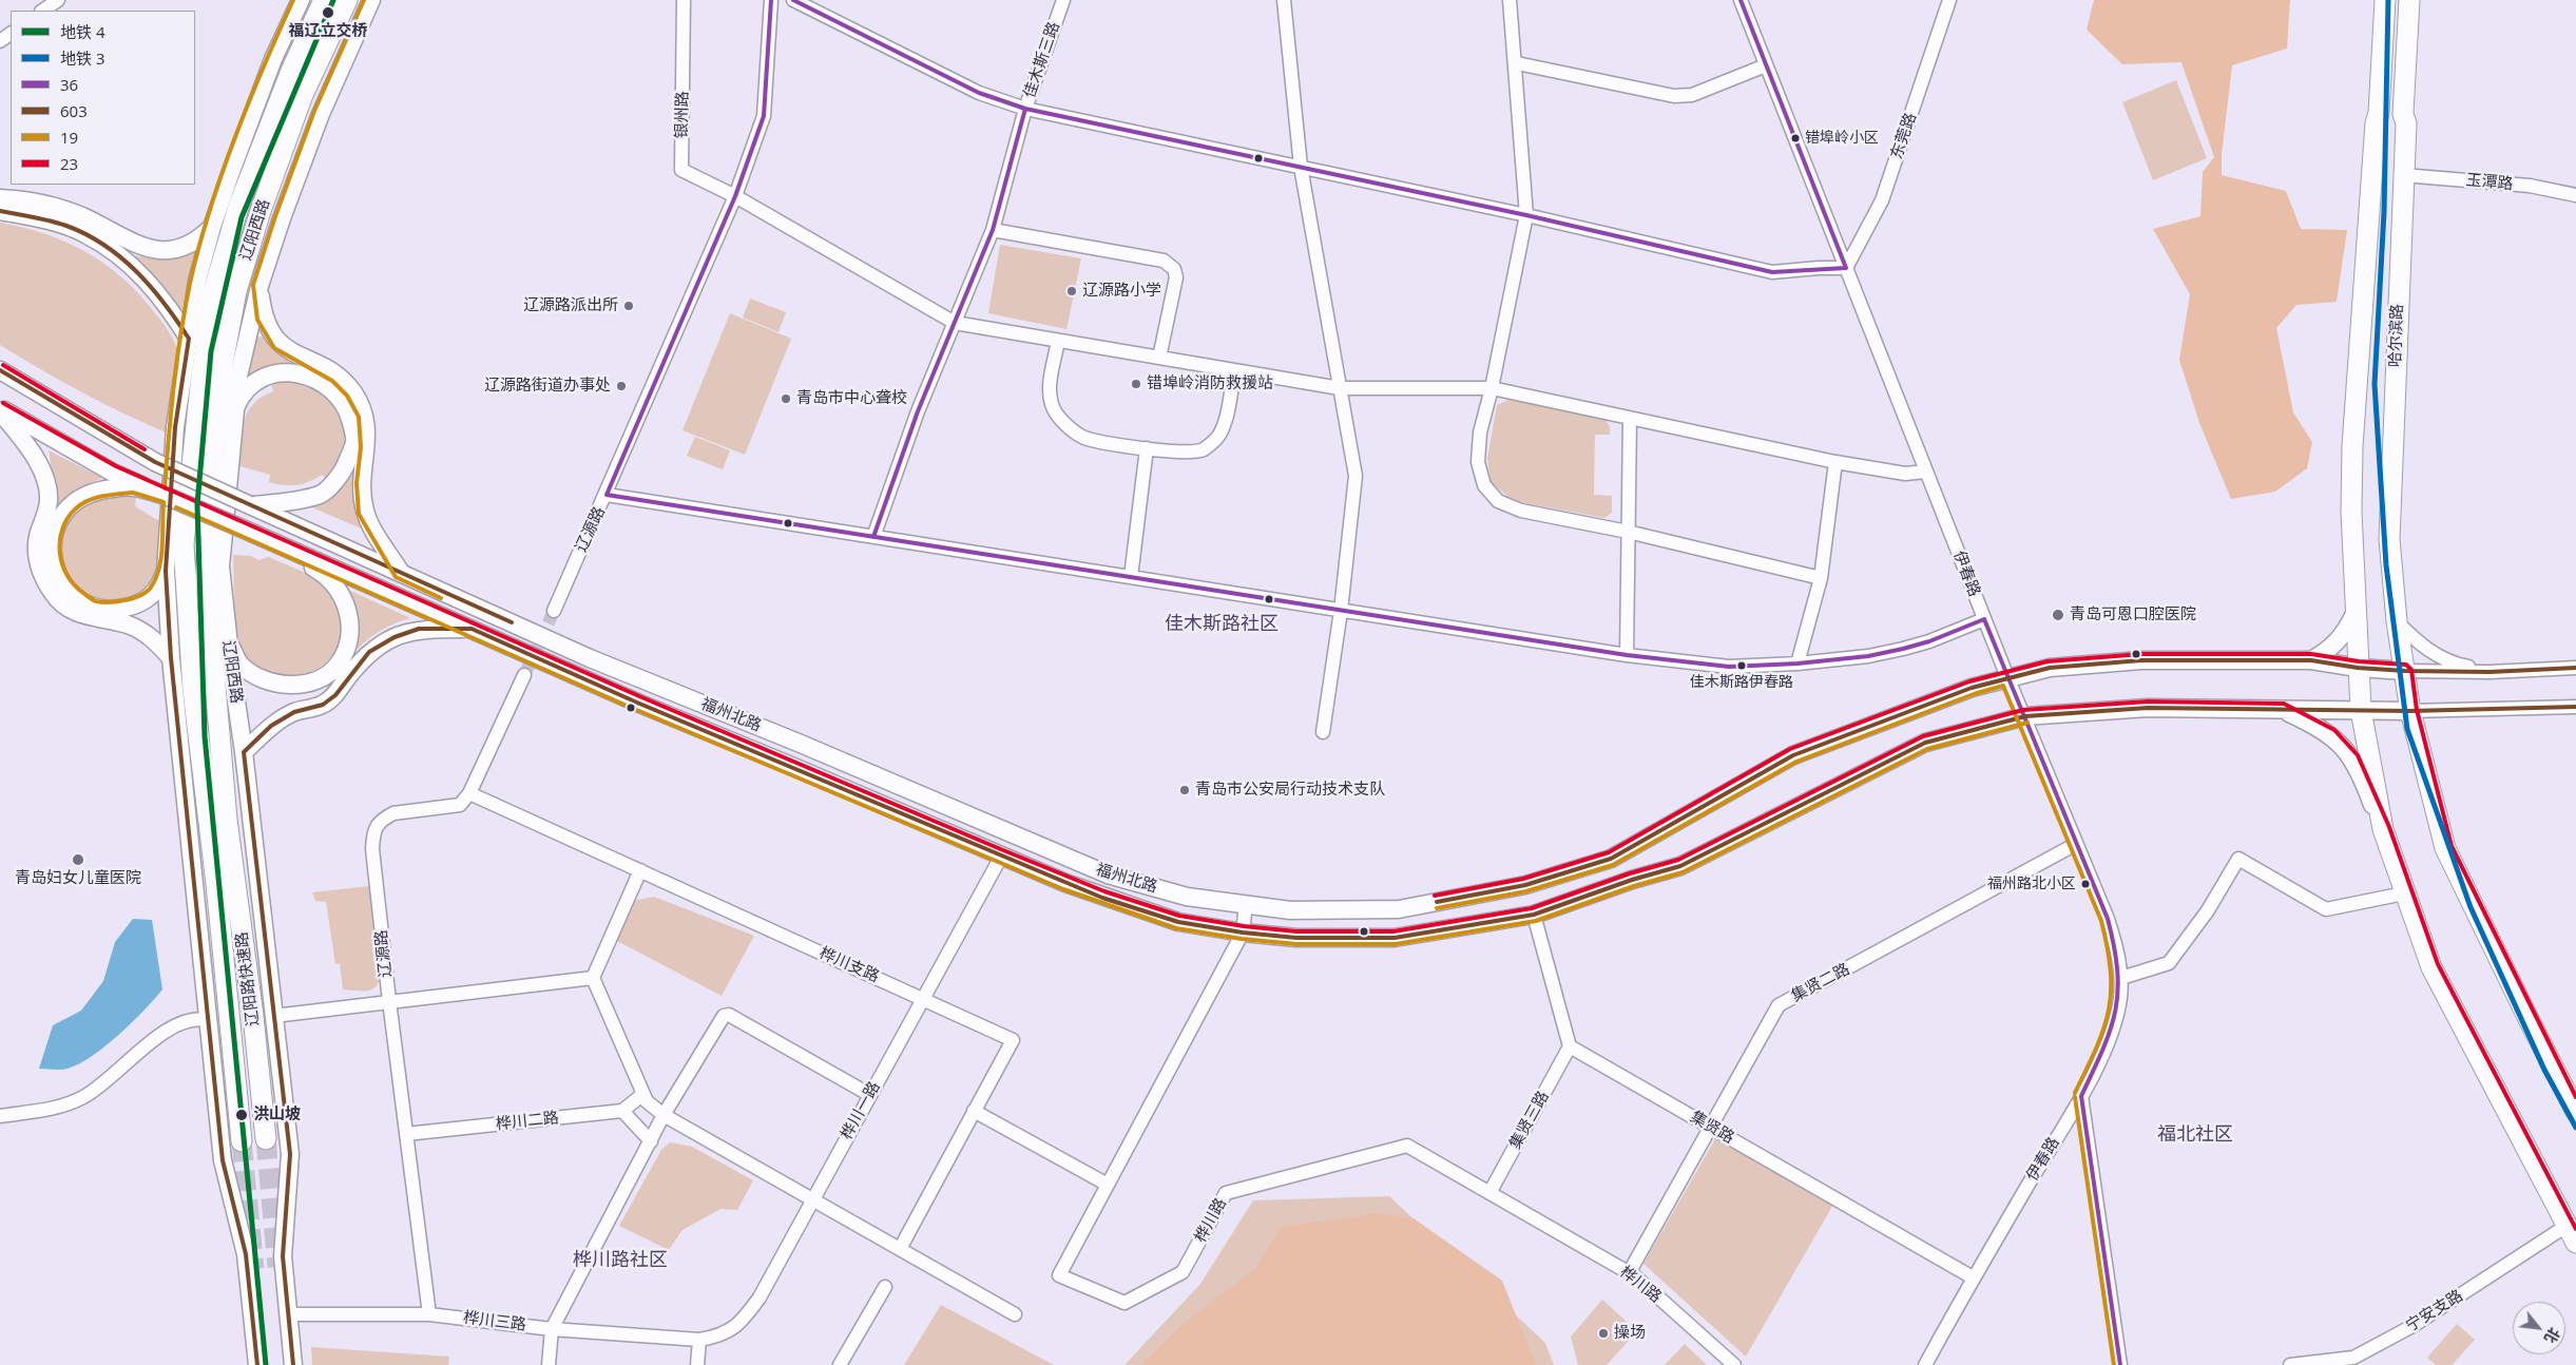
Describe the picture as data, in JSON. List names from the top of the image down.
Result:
{
  "streets": {
    "highway": ["辽阳西路", "哈尔滨路", "辽阳路快速路"],
    "main road": ["福州北路"],
    "street": [
      "佳木斯三路",
      "银州路",
      "东莞路",
      "玉潭路",
      "辽源路",
      "伊春路",
      "桦川支路",
      "集贤二路",
      "桦川一路",
      "集贤三路",
      "桦川二路",
      "集贤路",
      "桦川路",
      "宁安支路",
      "桦川三路"
    ]
  },
  "crossings": [
    ["银州路", "辽源路"],
    ["东莞路", "伊春路"],
    ["玉潭路", "哈尔滨路"],
    ["辽阳西路", "辽阳路快速路"],
    ["辽阳西路", "桦川三路"],
    ["哈尔滨路", "福州北路"],
    ["辽源路", "桦川支路"],
    ["辽源路", "桦川二路"],
    ["辽源路", "桦川三路"],
    ["伊春路", "福州北路"],
    ["伊春路", "集贤二路"],
    ["伊春路", "集贤路"],
    ["福州北路", "桦川一路"],
    ["福州北路", "桦川路"],
    ["桦川支路", "桦川一路"],
    ["集贤二路", "集贤路"],
    ["集贤二路", "桦川路"],
    ["桦川一路", "桦川三路"],
    ["集贤三路", "集贤路"],
    ["集贤三路", "桦川路"]
  ],
  "districts": ["佳木斯路社区", "福北社区", "桦川路社区"],
  "places": [
    "福辽立交桥",
    "错埠岭小区",
    "辽源路小学",
    "辽源路派出所",
    "错埠岭消防救援站",
    "辽源路街道办事处",
    "青岛市中心聋校",
    "青岛可恩口腔医院",
    "佳木斯路伊春路",
    "青岛市公安局行动技术支队",
    "青岛妇女儿童医院",
    "福州路北小区",
    "洪山坡",
    "操场"
  ],
  "lines": [
    "metro line 4",
    "metro line 3",
    "transit line 36",
    "transit line 19",
    "transit line 603",
    "transit line 23"
  ],
  "legend": [
    "地铁 4",
    "地铁 3",
    "36",
    "603",
    "19",
    "23"
  ],
  "north": "bottom right"
}
